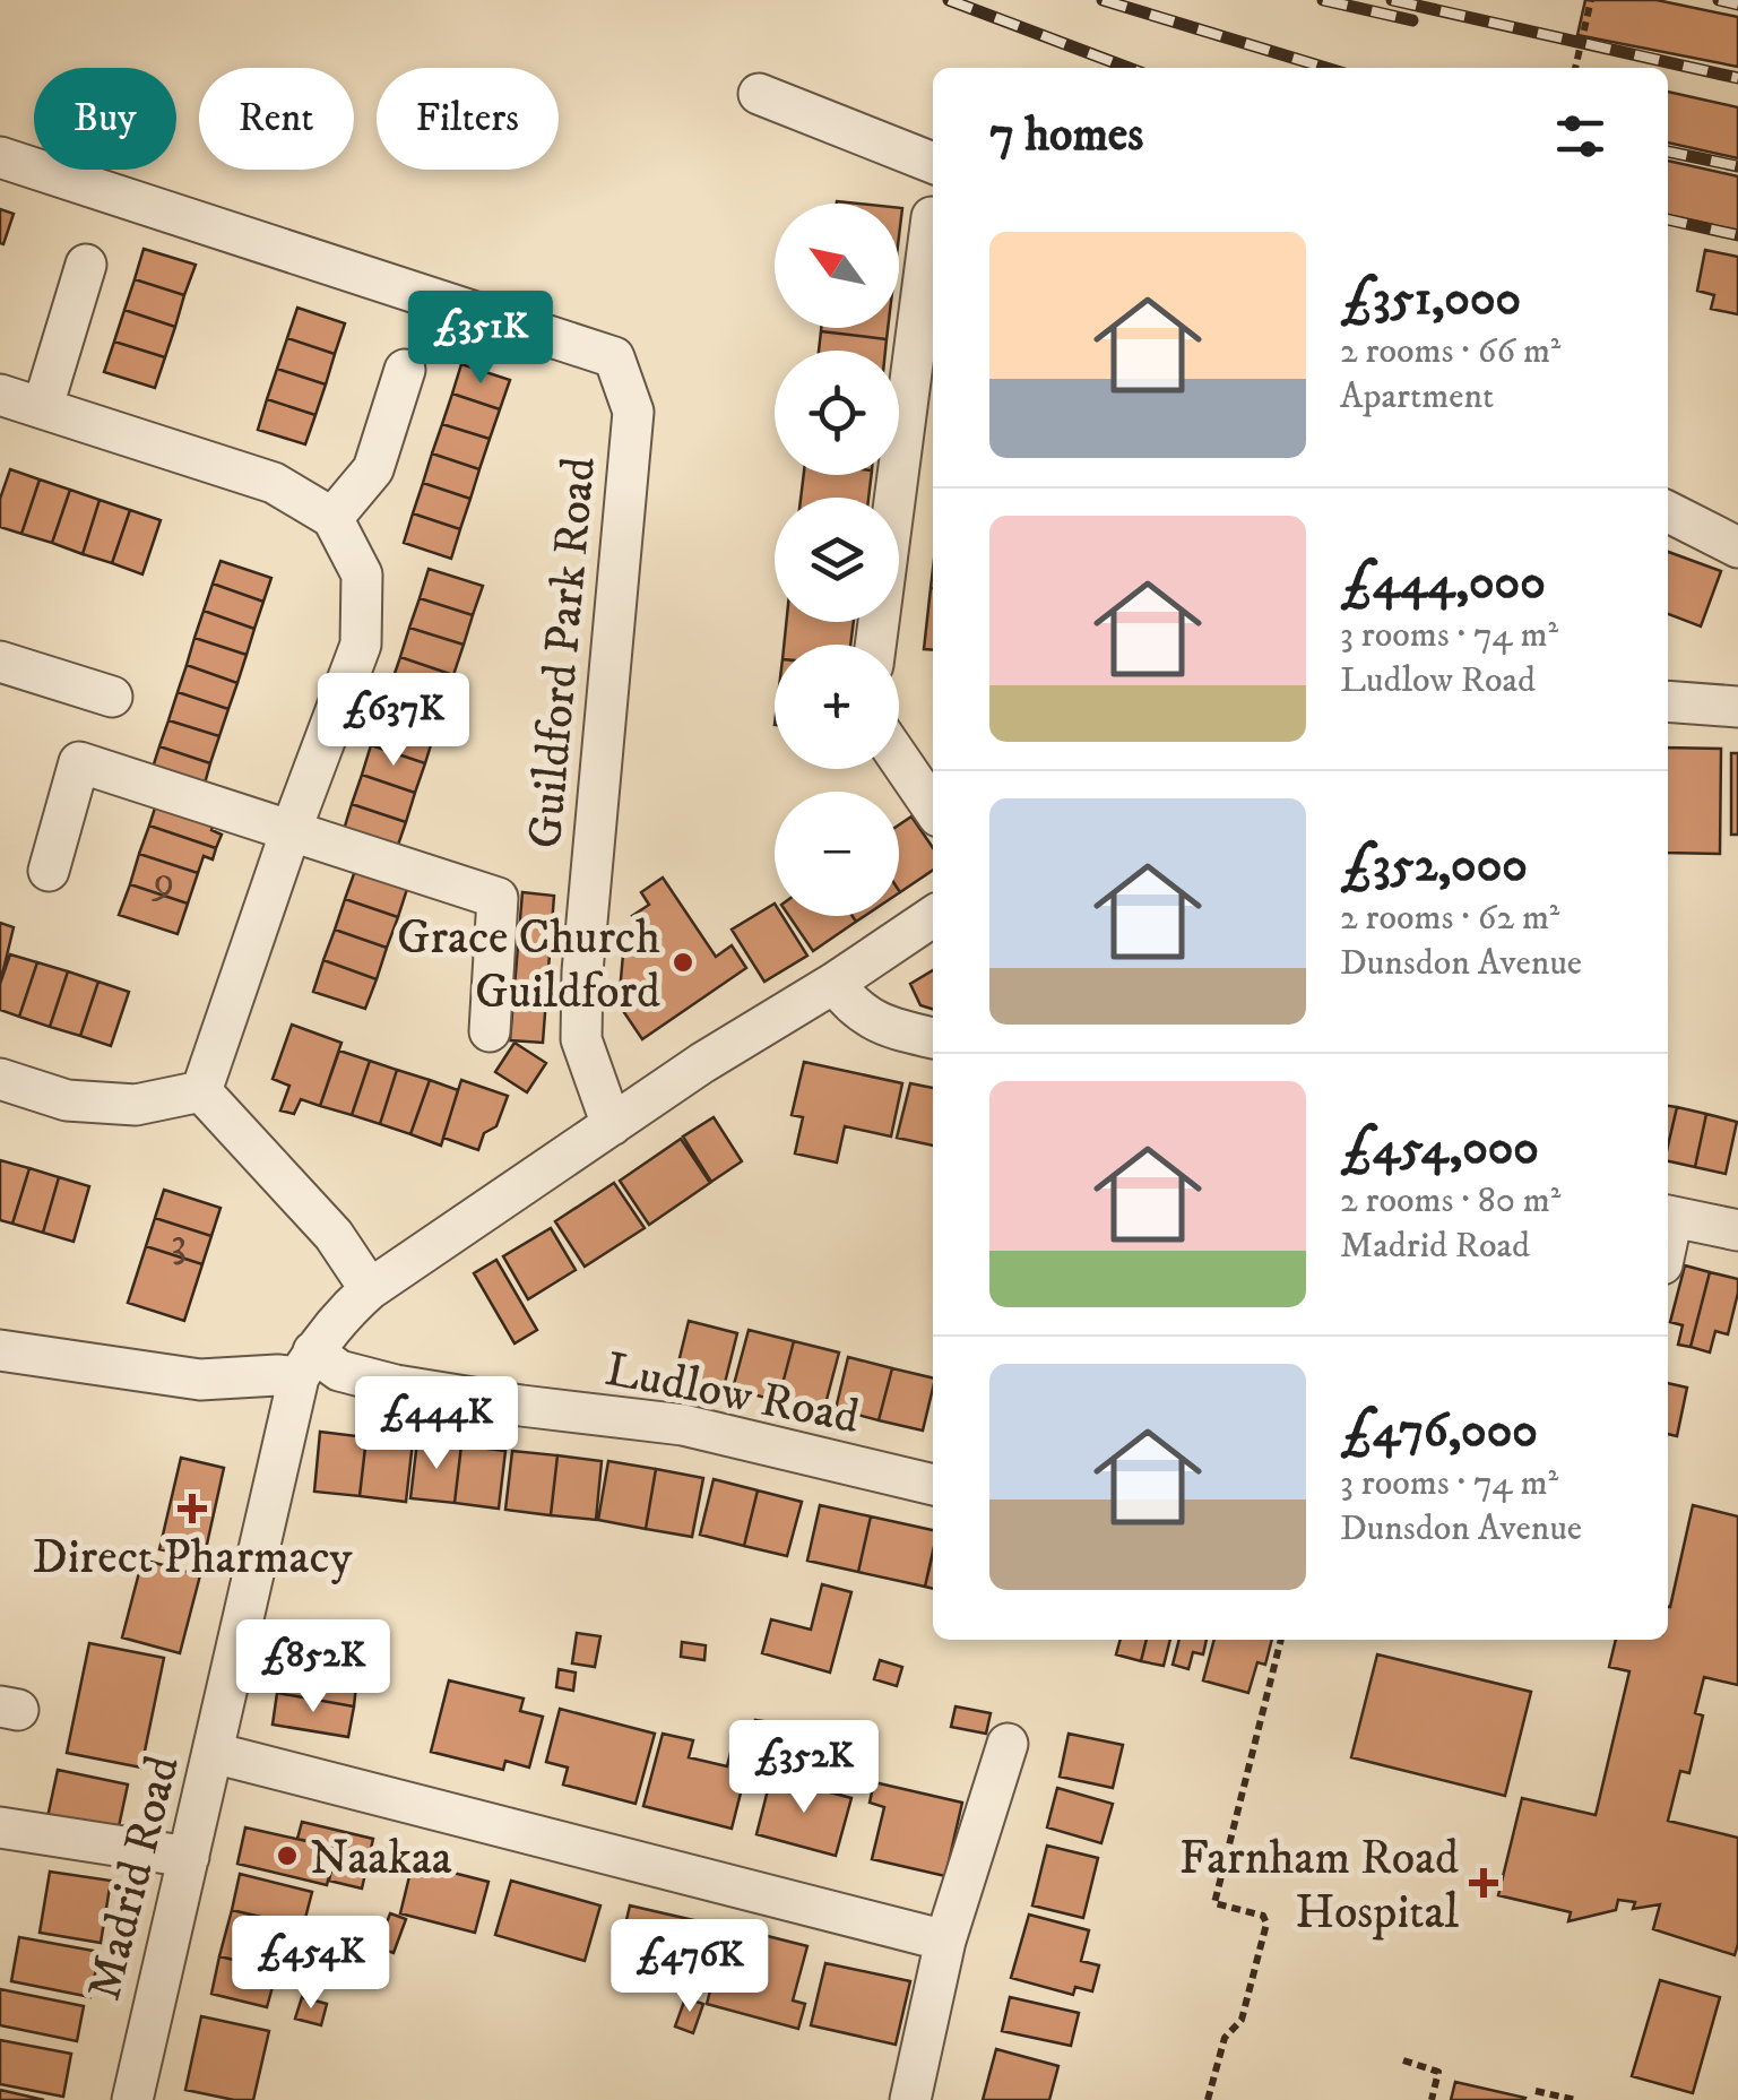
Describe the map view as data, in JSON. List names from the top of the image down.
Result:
{
  "streets": {
    "street": ["Guildford Park Road", "Ludlow Road", "Madrid Road"]
  },
  "crossings": [
    ["Ludlow Road", "Madrid Road"]
  ],
  "places": {
    "other": ["Grace Church Guildford", "Naakaa"],
    "health": ["Direct Pharmacy", "Farnham Road Hospital"]
  },
  "house_numbers": ["9", "3"],
  "north": "top left",
  "page": {
    "chip": ["Buy", "Rent", "Filters"],
    "heading": "7 homes",
    "map_buttons": ["+", "−"],
    "list": [
      {
        "name": "£351,000",
        "note": "2 rooms · 66 m² · Apartment"
      },
      {
        "name": "£444,000",
        "note": "3 rooms · 74 m² · Ludlow Road"
      },
      {
        "name": "£352,000",
        "note": "2 rooms · 62 m² · Dunsdon Avenue"
      },
      {
        "name": "£454,000",
        "note": "2 rooms · 80 m² · Madrid Road"
      },
      {
        "name": "£476,000",
        "note": "3 rooms · 74 m² · Dunsdon Avenue"
      }
    ],
    "price": [
      "£351K",
      "£637K",
      "£444K",
      "£852K",
      "£352K",
      "£454K",
      "£476K"
    ]
  }
}
